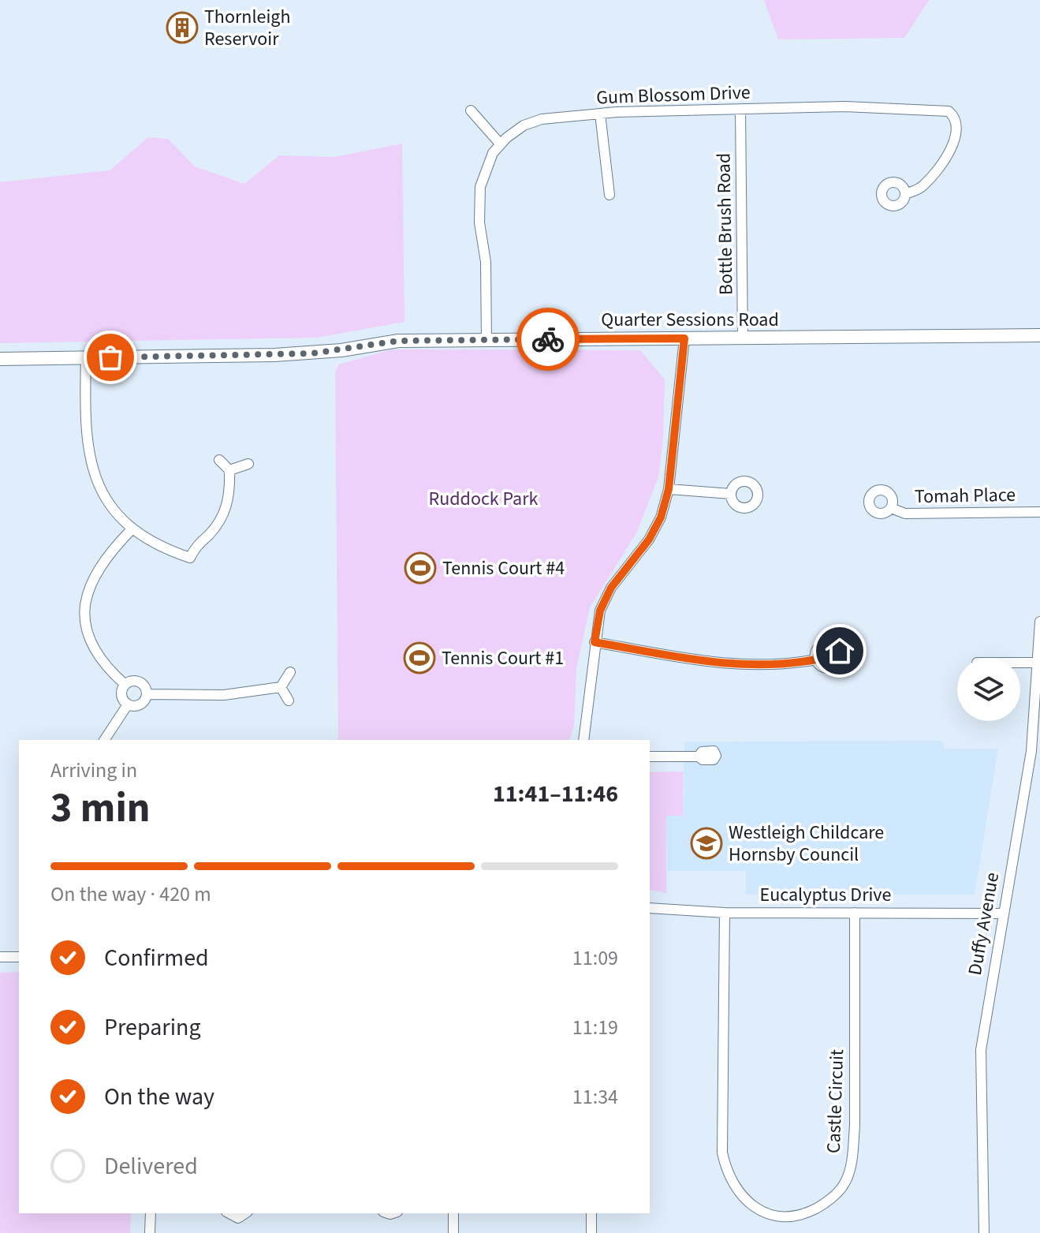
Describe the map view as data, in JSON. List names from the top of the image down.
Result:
{
  "streets": {
    "main road": ["Quarter Sessions Road"],
    "street": [
      "Gum Blossom Drive",
      "Bottle Brush Road",
      "Tomah Place",
      "Eucalyptus Drive",
      "Duffy Avenue",
      "Castle Circuit"
    ]
  },
  "crossings": [
    ["Gum Blossom Drive", "Bottle Brush Road"],
    ["Gum Blossom Drive", "Quarter Sessions Road"],
    ["Bottle Brush Road", "Quarter Sessions Road"],
    ["Eucalyptus Drive", "Duffy Avenue"],
    ["Eucalyptus Drive", "Castle Circuit"]
  ],
  "parks": ["Ruddock Park"],
  "places": {
    "building": ["Thornleigh Reservoir"],
    "sports": ["Tennis Court #4", "Tennis Court #1"],
    "school or university": ["Westleigh Childcare Hornsby Council"]
  },
  "page": {
    "heading": ["3 min", "Arriving in", "11:41–11:46"],
    "bar": "On the way · 420 m",
    "list": [
      ["Confirmed", "11:09"],
      ["Preparing", "11:19"],
      ["On the way", "11:34"],
      "Delivered"
    ]
  }
}
